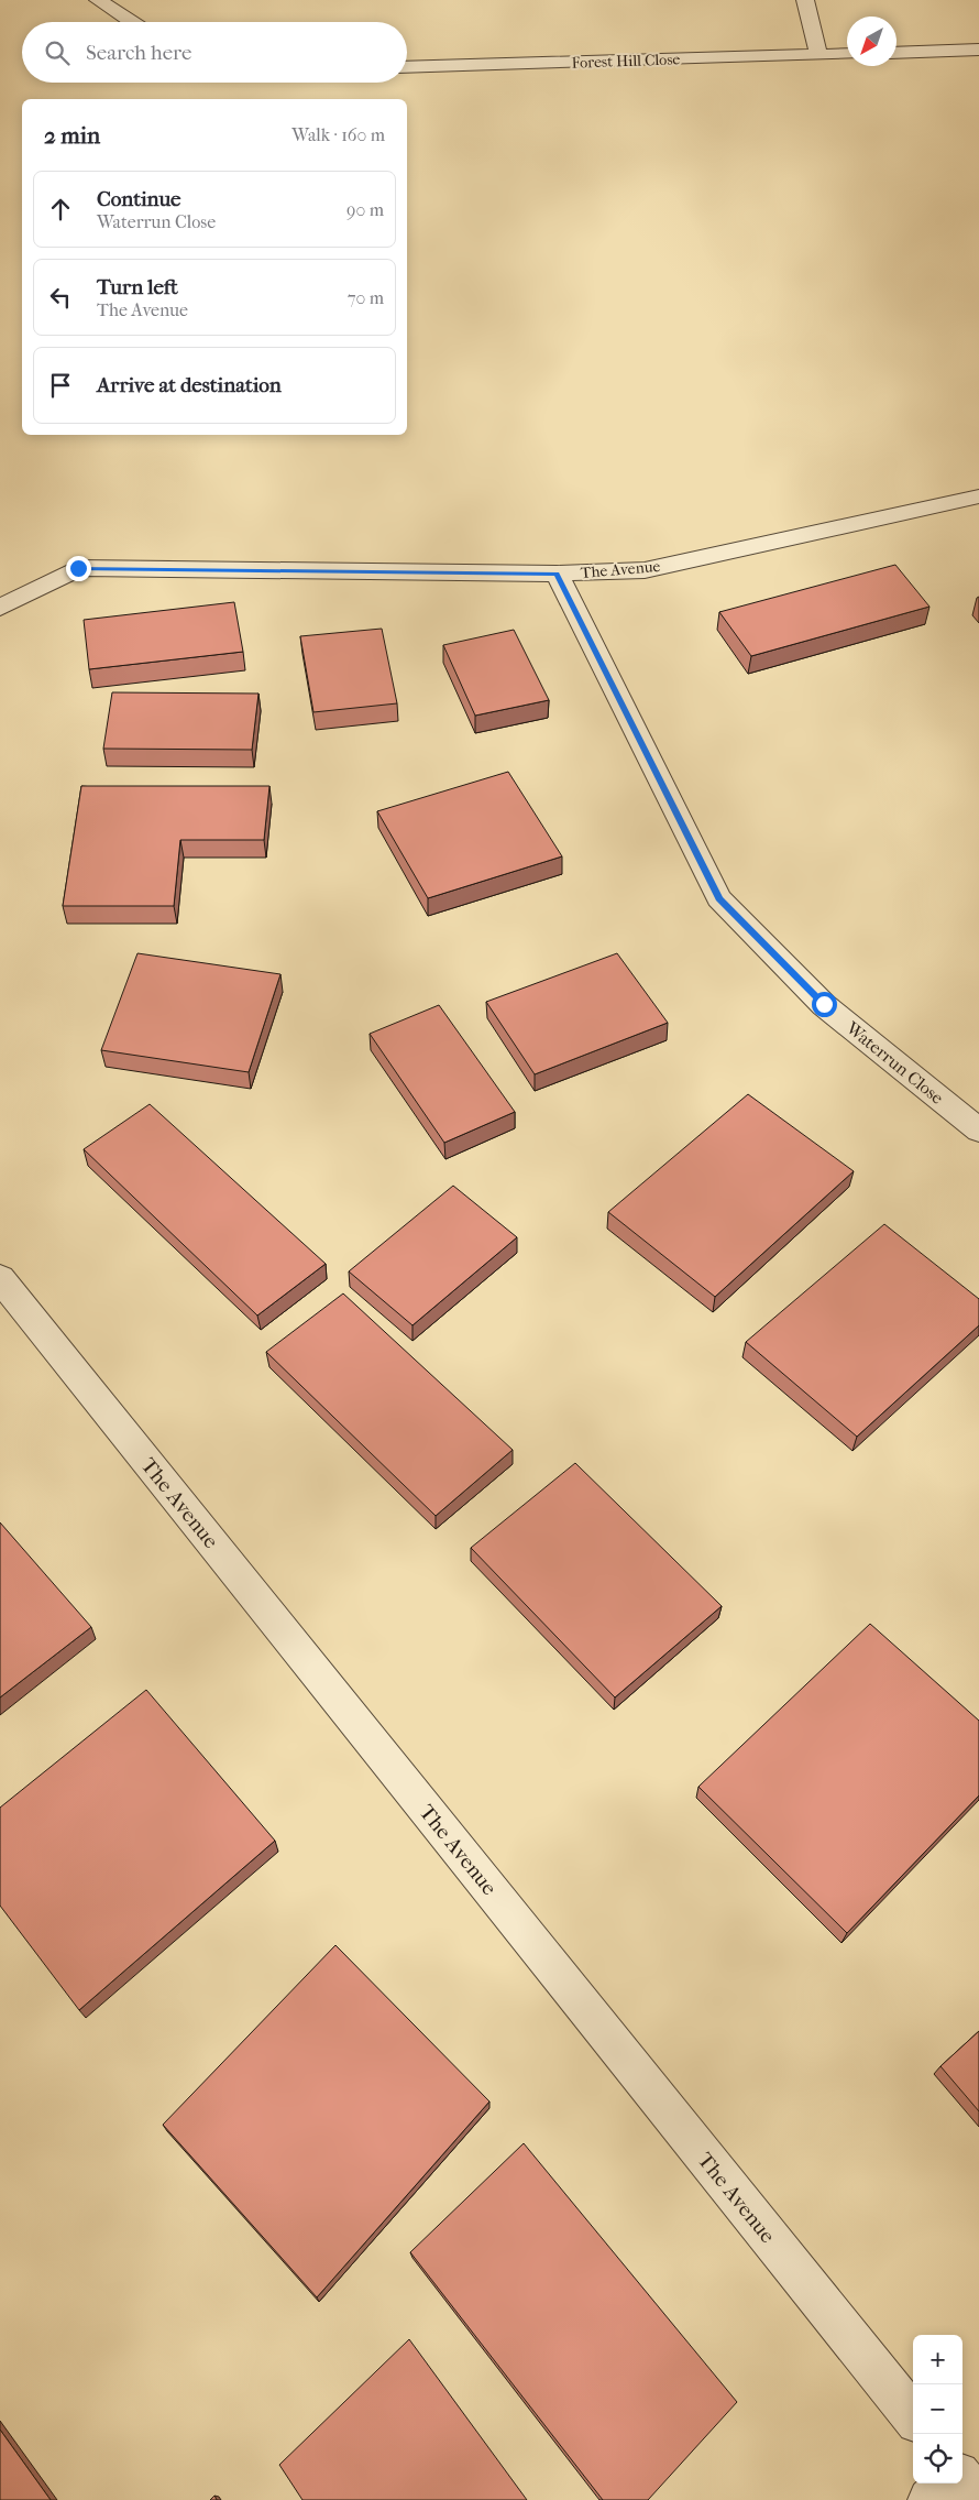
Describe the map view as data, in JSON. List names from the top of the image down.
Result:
{
  "streets": {
    "street": ["Forest Hill Close", "The Avenue", "Waterrun Close"]
  },
  "crossings": [
    ["The Avenue", "Waterrun Close"]
  ],
  "north": "bottom left",
  "page": {
    "search": "Search here",
    "heading": ["2 min", "Walk · 160 m"],
    "list": [
      ["Continue", "Waterrun Close", "90 m"],
      ["Turn left", "The Avenue", "70 m"],
      "Arrive at destination"
    ],
    "map_buttons": ["+", "−"]
  }
}
